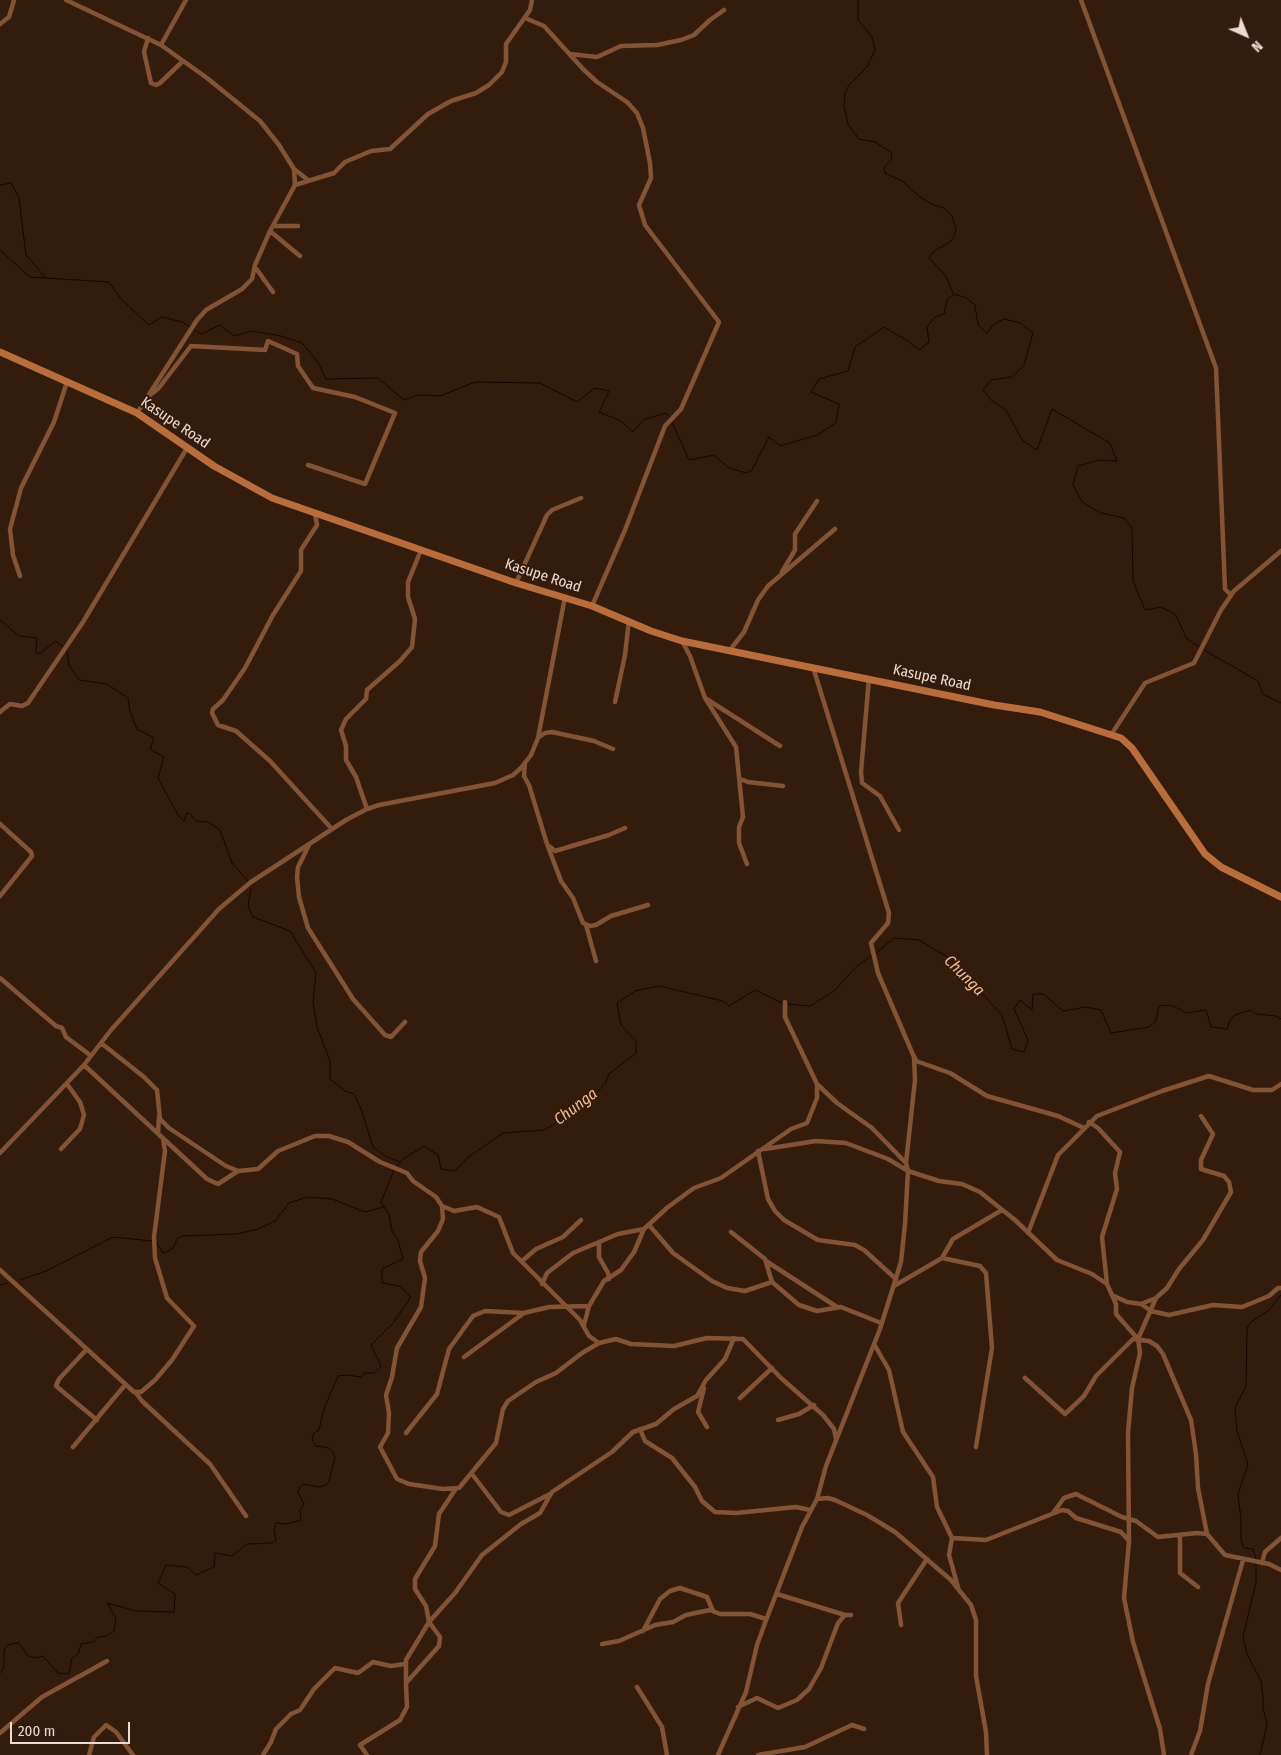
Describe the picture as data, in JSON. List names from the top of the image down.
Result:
{
  "streets": {
    "street": ["Kasupe Road"]
  },
  "water": ["Chunga"],
  "scale_bar": "200 m",
  "north": "bottom right"
}
